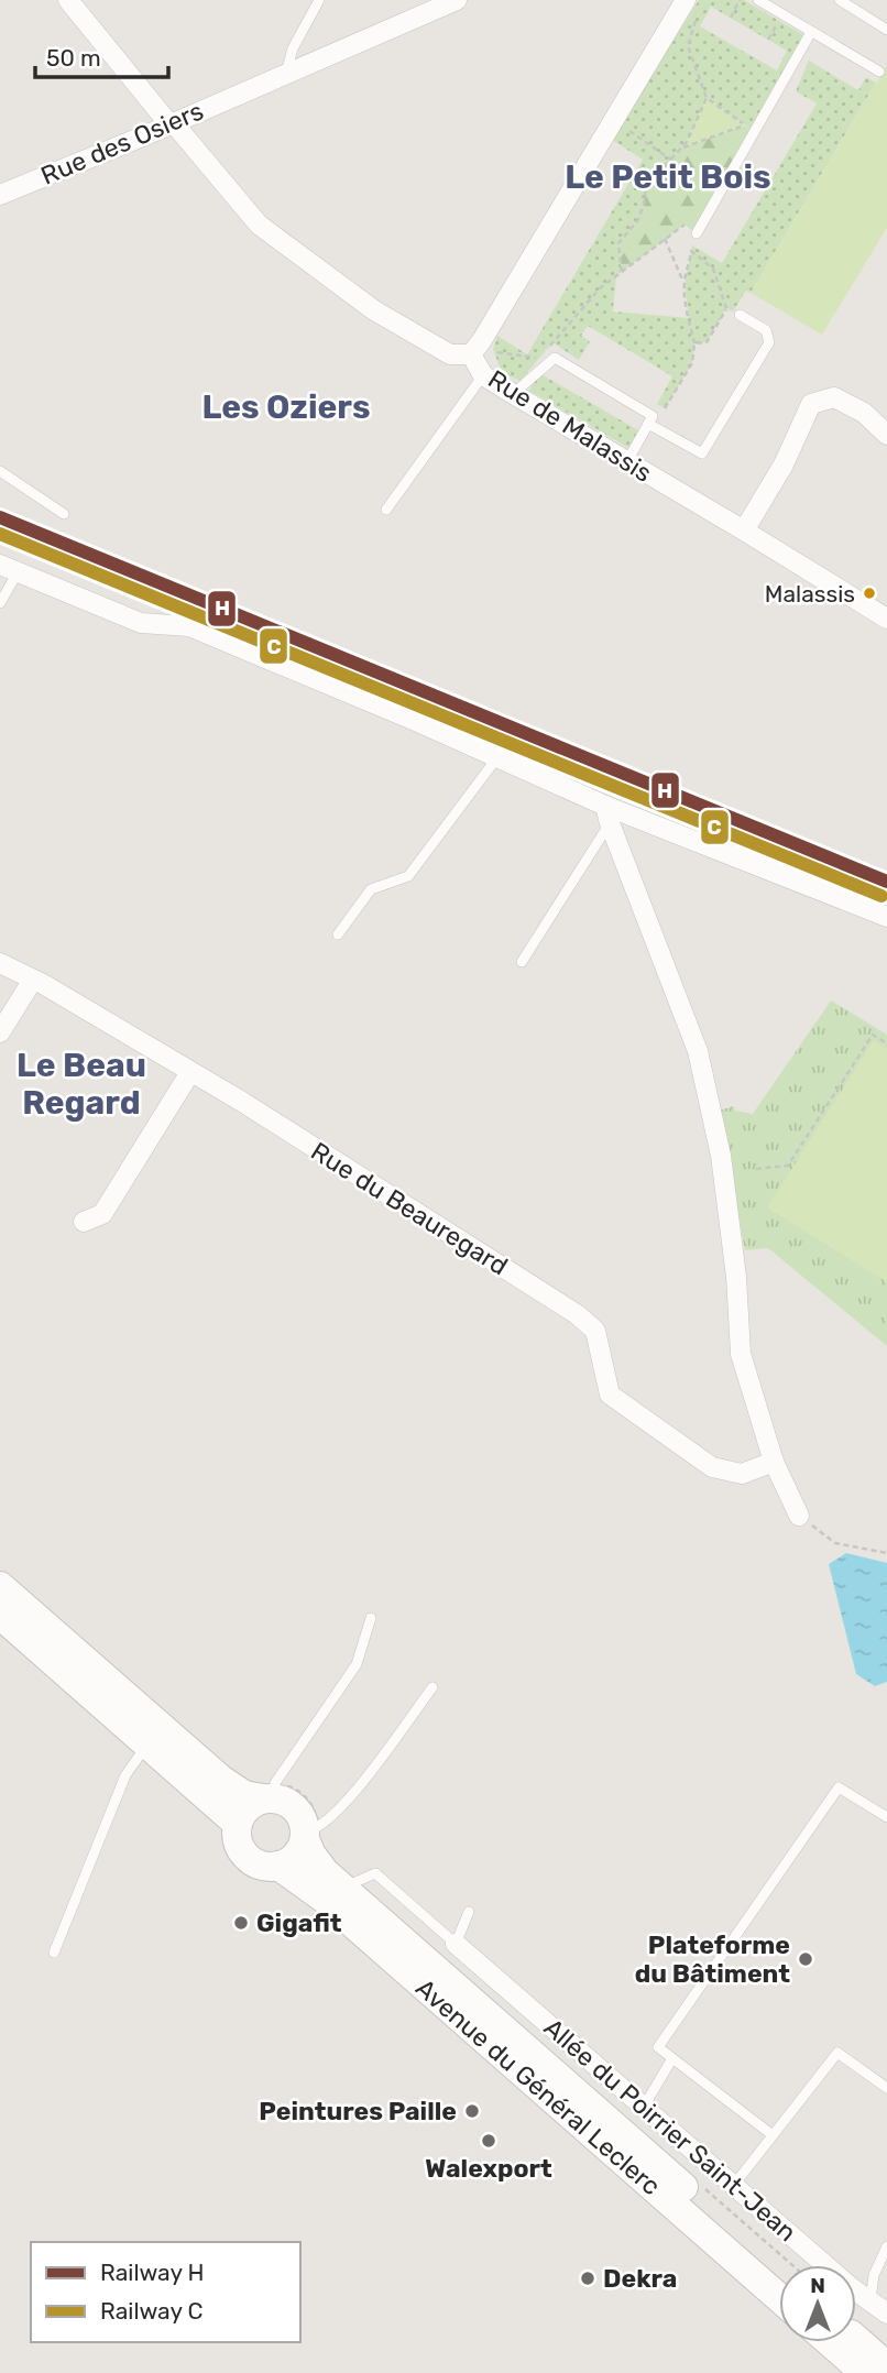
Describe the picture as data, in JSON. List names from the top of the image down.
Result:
{
  "streets": {
    "main road": ["Avenue du Général Leclerc"],
    "street": [
      "Rue des Osiers",
      "Rue de Malassis",
      "Rue du Beauregard",
      "Allée du Poirrier Saint-Jean"
    ]
  },
  "crossings": [
    ["Rue des Osiers", "Rue de Malassis"]
  ],
  "districts": ["Le Petit Bois", "Les Oziers", "Le Beau Regard"],
  "places": [
    "Malassis",
    "Gigafit",
    "Plateforme du Bâtiment",
    "Peintures Paille",
    "Walexport",
    "Dekra"
  ],
  "lines": ["rail line H", "rail line C"],
  "legend": ["Railway H", "Railway C"],
  "scale_bar": "50 m",
  "north": "top"
}
